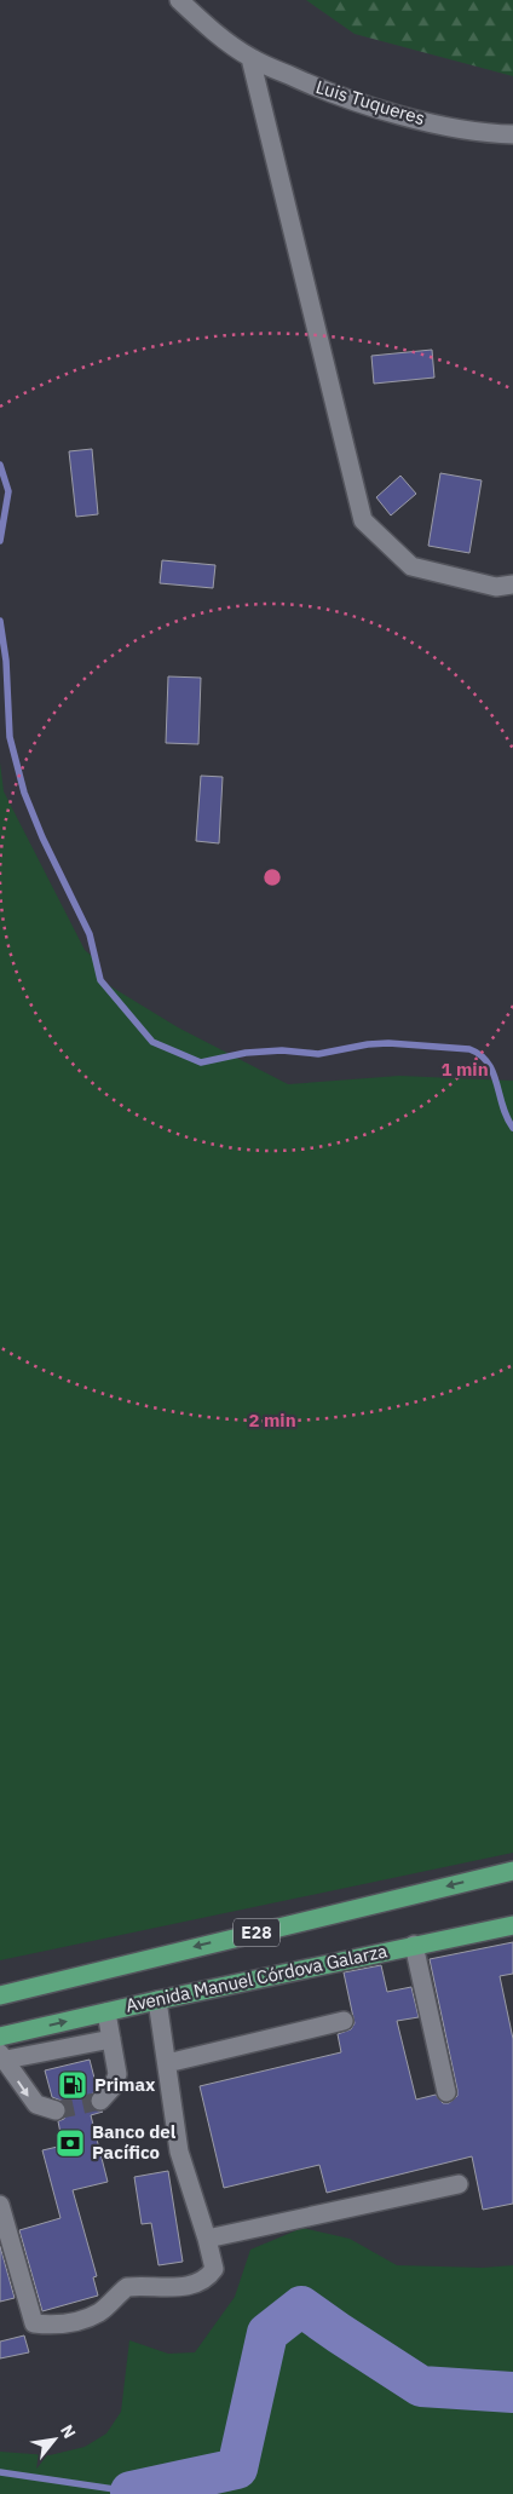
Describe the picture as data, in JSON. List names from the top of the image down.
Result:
{
  "streets": {
    "main road": ["E28", "Avenida Manuel Córdova Galarza"],
    "lane": ["Luis Tuqueres"]
  },
  "places": {
    "fuel station": ["Primax"],
    "bank": ["Banco del Pacífico"]
  },
  "north": "top right",
  "rings": ["1 min", "2 min"]
}
